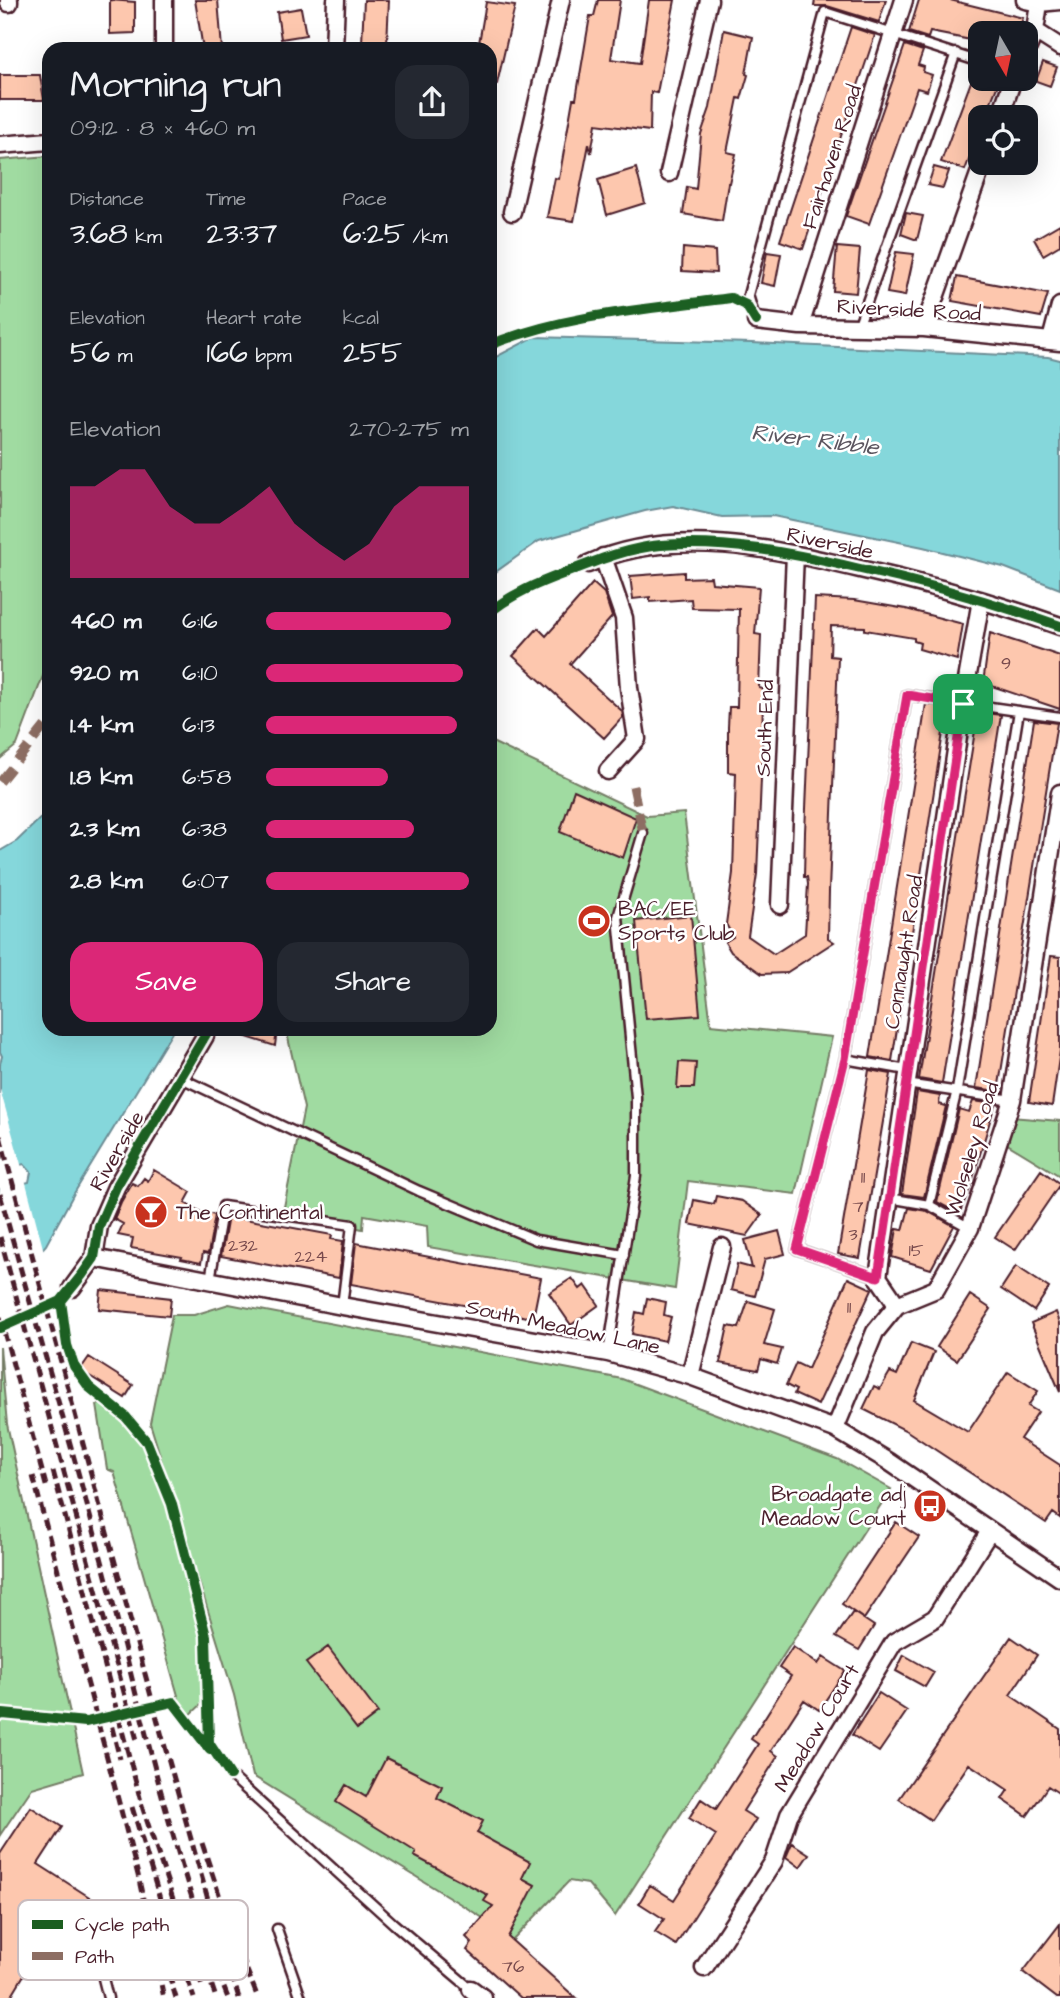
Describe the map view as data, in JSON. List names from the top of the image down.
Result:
{
  "streets": {
    "street": [
      "Fairhaven Road",
      "Riverside Road",
      "Riverside",
      "South End",
      "Connaught Road",
      "Wolseley Road",
      "South Meadow Lane",
      "Meadow Court"
    ]
  },
  "crossings": [
    ["Fairhaven Road", "Riverside Road"],
    ["Riverside", "South End"],
    ["Riverside", "Connaught Road"],
    ["Riverside", "South Meadow Lane"],
    ["Wolseley Road", "South Meadow Lane"],
    ["South Meadow Lane", "Meadow Court"]
  ],
  "water": ["River Ribble"],
  "places": {
    "sports": ["BAC/EE Sports Club"],
    "bar": ["The Continental"],
    "bus stop": ["Broadgate adj Meadow Court"]
  },
  "house_numbers": [
    "9",
    "11",
    "7",
    "3",
    "232",
    "15",
    "224",
    "11",
    "76"
  ],
  "legend": ["Cycle path", "Path"],
  "north": "bottom",
  "page": {
    "heading": ["Morning run", "09:12 · 8 × 460 m"],
    "stats": [
      ["Distance", "3.68 km"],
      ["Time", "23:37"],
      ["Pace", "6:25 /km"],
      ["Elevation", "56 m"],
      ["Heart rate", "166 bpm"],
      ["kcal", "255"]
    ],
    "chart": ["Elevation", "270–275 m"],
    "list": [
      {
        "name": "460 m",
        "note": "6:16"
      },
      {
        "name": "920 m",
        "note": "6:10"
      },
      {
        "name": "1.4 km",
        "note": "6:13"
      },
      {
        "name": "1.8 km",
        "note": "6:58"
      },
      {
        "name": "2.3 km",
        "note": "6:38"
      },
      {
        "name": "2.8 km",
        "note": "6:07"
      }
    ],
    "buttons": ["Save", "Share"]
  }
}
